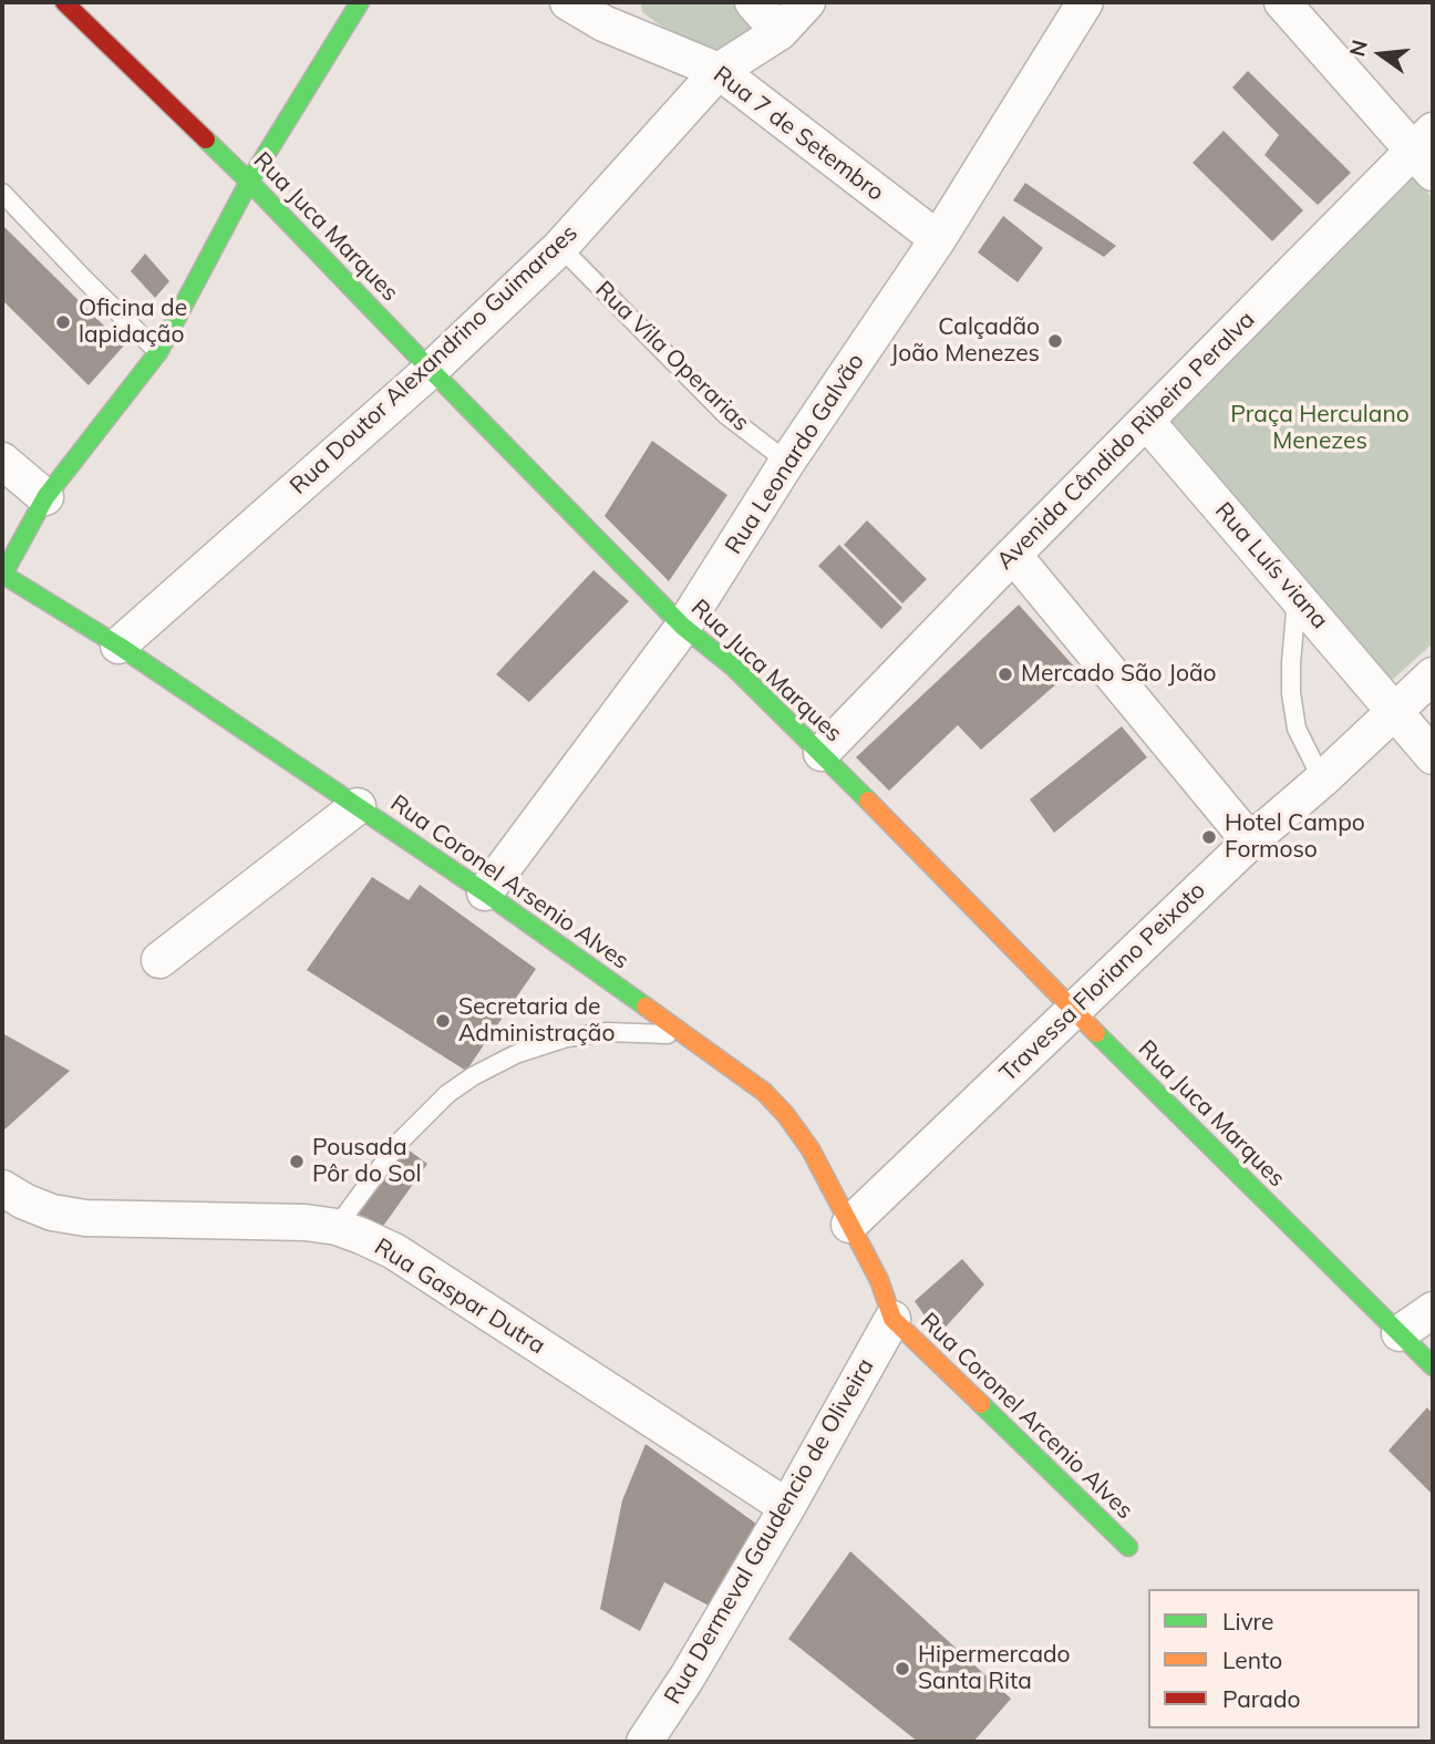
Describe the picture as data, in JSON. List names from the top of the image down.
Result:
{
  "streets": {
    "street": [
      "Rua 7 de Setembro",
      "Rua Juca Marques",
      "Rua Doutor Alexandrino Guimaraes",
      "Avenida Cândido Ribeiro Peralva",
      "Rua Leonardo Galvão",
      "Rua Luís viana",
      "Rua Coronel Arsenio Alves",
      "Travessa Floriano Peixoto",
      "Rua Gaspar Dutra",
      "Rua Coronel Arcenio Alves",
      "Rua Dermeval Gaudencio de Oliveira"
    ],
    "lane": ["Rua Vila Operarias"]
  },
  "crossings": [
    ["Rua 7 de Setembro", "Rua Doutor Alexandrino Guimaraes"],
    ["Rua 7 de Setembro", "Rua Leonardo Galvão"],
    ["Rua Juca Marques", "Rua Doutor Alexandrino Guimaraes"],
    ["Rua Juca Marques", "Avenida Cândido Ribeiro Peralva"],
    ["Rua Juca Marques", "Rua Leonardo Galvão"],
    ["Rua Juca Marques", "Travessa Floriano Peixoto"],
    ["Rua Vila Operarias", "Rua Doutor Alexandrino Guimaraes"],
    ["Rua Vila Operarias", "Rua Leonardo Galvão"],
    ["Rua Doutor Alexandrino Guimaraes", "Rua Coronel Arsenio Alves"],
    ["Avenida Cândido Ribeiro Peralva", "Rua Luís viana"],
    ["Rua Leonardo Galvão", "Rua Coronel Arsenio Alves"],
    ["Rua Luís viana", "Travessa Floriano Peixoto"],
    ["Rua Coronel Arsenio Alves", "Travessa Floriano Peixoto"],
    ["Rua Coronel Arsenio Alves", "Rua Coronel Arcenio Alves"],
    ["Rua Coronel Arsenio Alves", "Rua Dermeval Gaudencio de Oliveira"],
    ["Rua Gaspar Dutra", "Rua Dermeval Gaudencio de Oliveira"],
    ["Rua Coronel Arcenio Alves", "Rua Dermeval Gaudencio de Oliveira"]
  ],
  "parks": ["Praça Herculano Menezes"],
  "places": [
    "Oficina de lapidação",
    "Calçadão João Menezes",
    "Mercado São João",
    "Hotel Campo Formoso",
    "Secretaria de Administração",
    "Pousada Pôr do Sol",
    "Hipermercado Santa Rita"
  ],
  "legend": ["Livre", "Lento", "Parado"],
  "north": "left"
}
